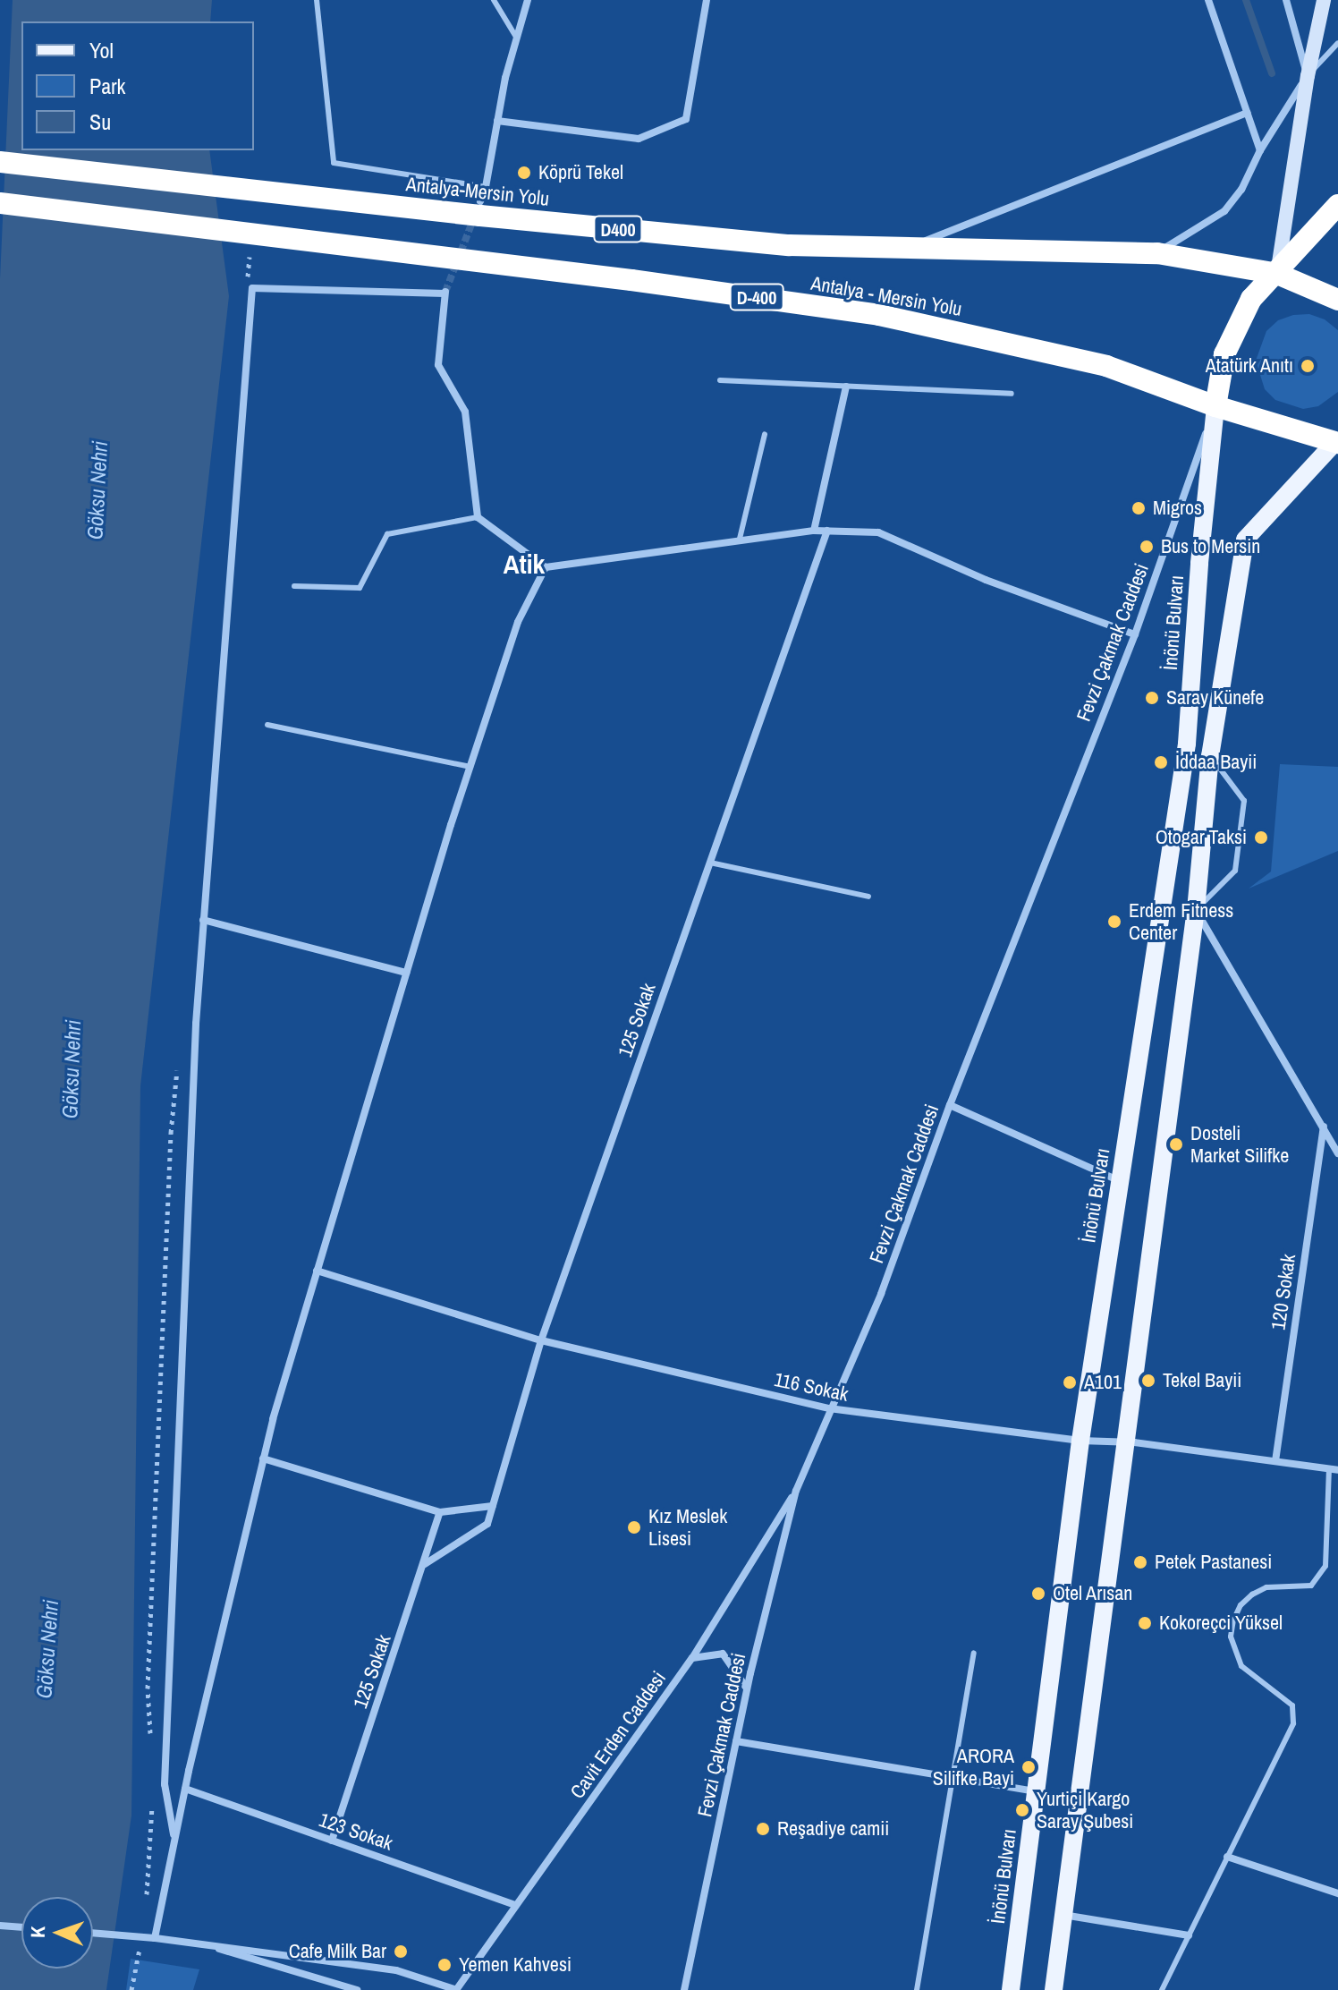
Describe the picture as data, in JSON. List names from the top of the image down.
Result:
{
  "streets": {
    "highway": [
      "Antalya-Mersin Yolu",
      "D400",
      "Antalya - Mersin Yolu",
      "D-400"
    ],
    "main road": ["İnönü Bulvarı"],
    "street": [
      "Fevzi Çakmak Caddesi",
      "125 Sokak",
      "120 Sokak",
      "116 Sokak",
      "Cavit Erden Caddesi",
      "123 Sokak"
    ]
  },
  "crossings": [
    ["Antalya - Mersin Yolu", "İnönü Bulvarı"],
    ["Antalya - Mersin Yolu", "Fevzi Çakmak Caddesi"],
    ["İnönü Bulvarı", "Fevzi Çakmak Caddesi"],
    ["İnönü Bulvarı", "116 Sokak"],
    ["Fevzi Çakmak Caddesi", "116 Sokak"],
    ["Fevzi Çakmak Caddesi", "Cavit Erden Caddesi"],
    ["125 Sokak", "116 Sokak"],
    ["125 Sokak", "123 Sokak"],
    ["120 Sokak", "116 Sokak"],
    ["Cavit Erden Caddesi", "123 Sokak"]
  ],
  "districts": ["Atik"],
  "water": ["Göksu Nehri"],
  "places": [
    "Köprü Tekel",
    "Atatürk Anıtı",
    "Migros",
    "Bus to Mersin",
    "Saray Künefe",
    "İddaa Bayii",
    "Otogar Taksi",
    "Erdem Fitness Center",
    "Dosteli Market Silifke",
    "Tekel Bayii",
    "A101",
    "Kız Meslek Lisesi",
    "Petek Pastanesi",
    "Otel Arısan",
    "Kokoreçci Yüksel",
    "ARORA Silifke Bayi",
    "Yurtiçi Kargo Saray Şubesi",
    "Reşadiye camii",
    "Cafe Milk Bar",
    "Yemen Kahvesi"
  ],
  "legend": ["Yol", "Park", "Su"],
  "north": "left"
}
